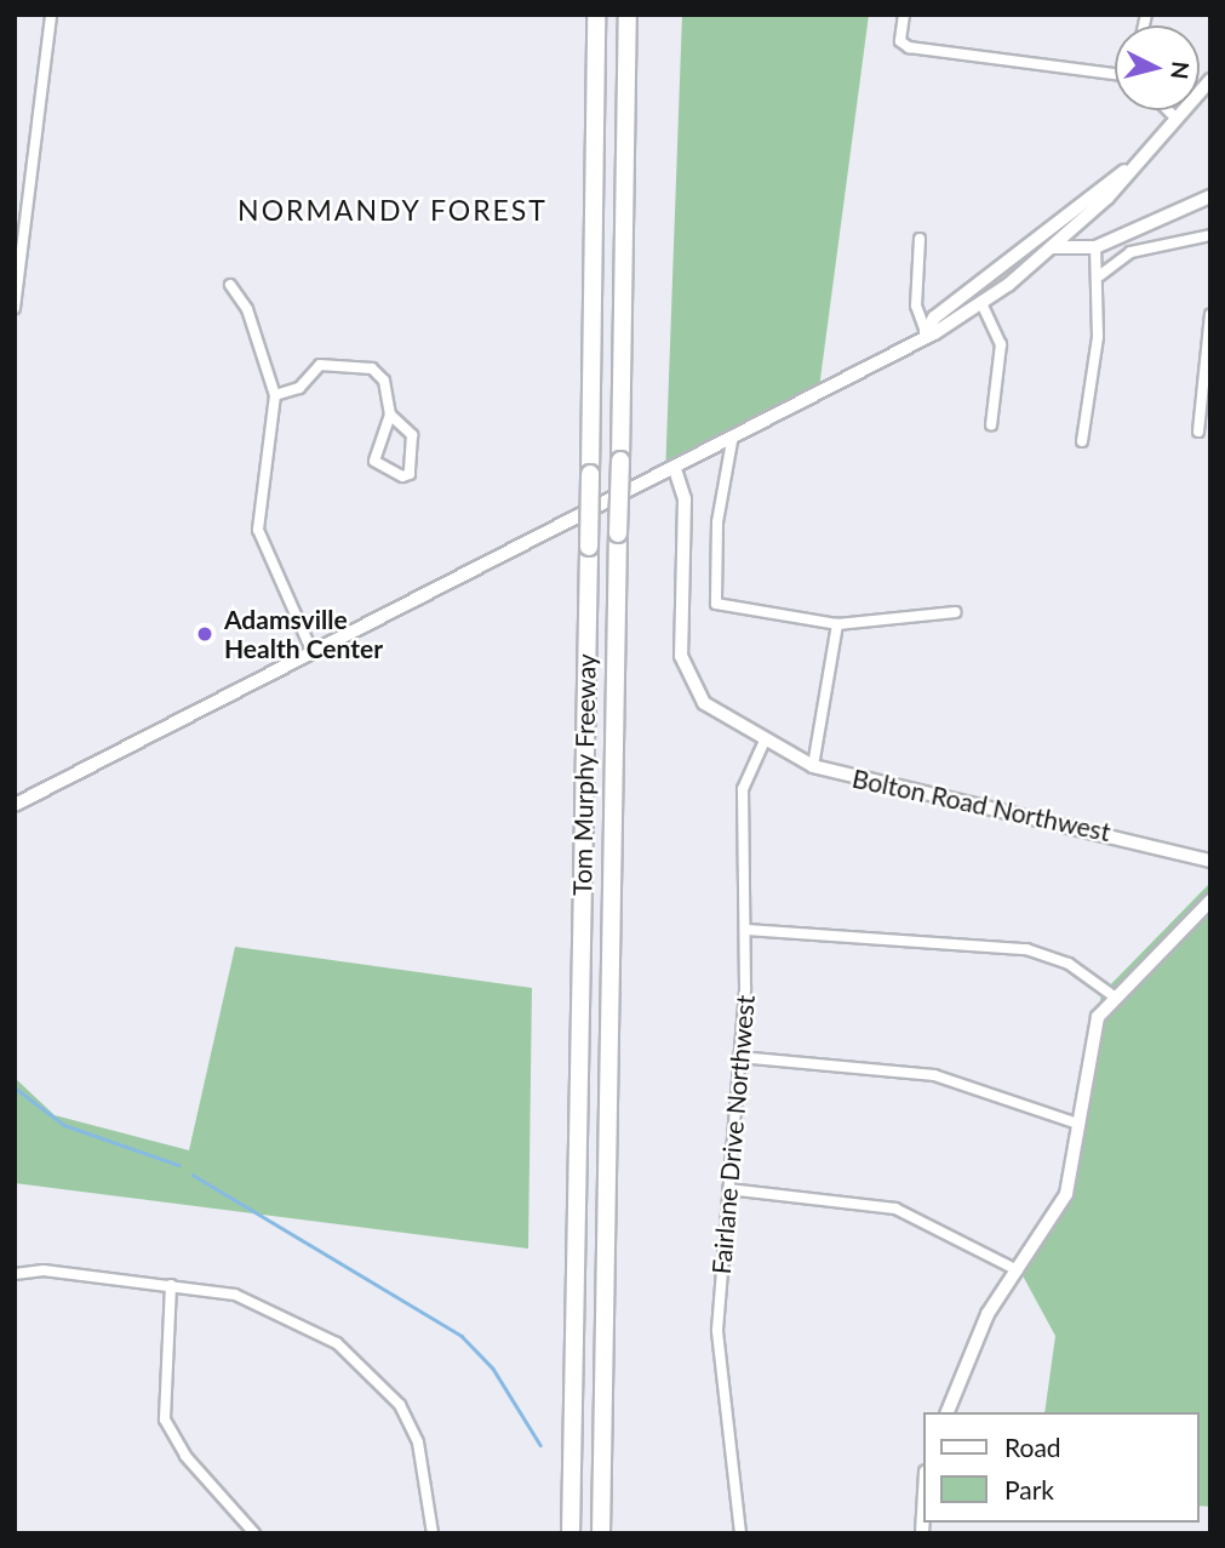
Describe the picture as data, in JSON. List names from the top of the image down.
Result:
{
  "streets": {
    "highway": ["Tom Murphy Freeway"],
    "street": ["Bolton Road Northwest", "Fairlane Drive Northwest"]
  },
  "crossings": [
    ["Bolton Road Northwest", "Fairlane Drive Northwest"]
  ],
  "districts": ["NORMANDY FOREST"],
  "places": ["Adamsville Health Center"],
  "legend": ["Road", "Park"],
  "north": "right"
}
